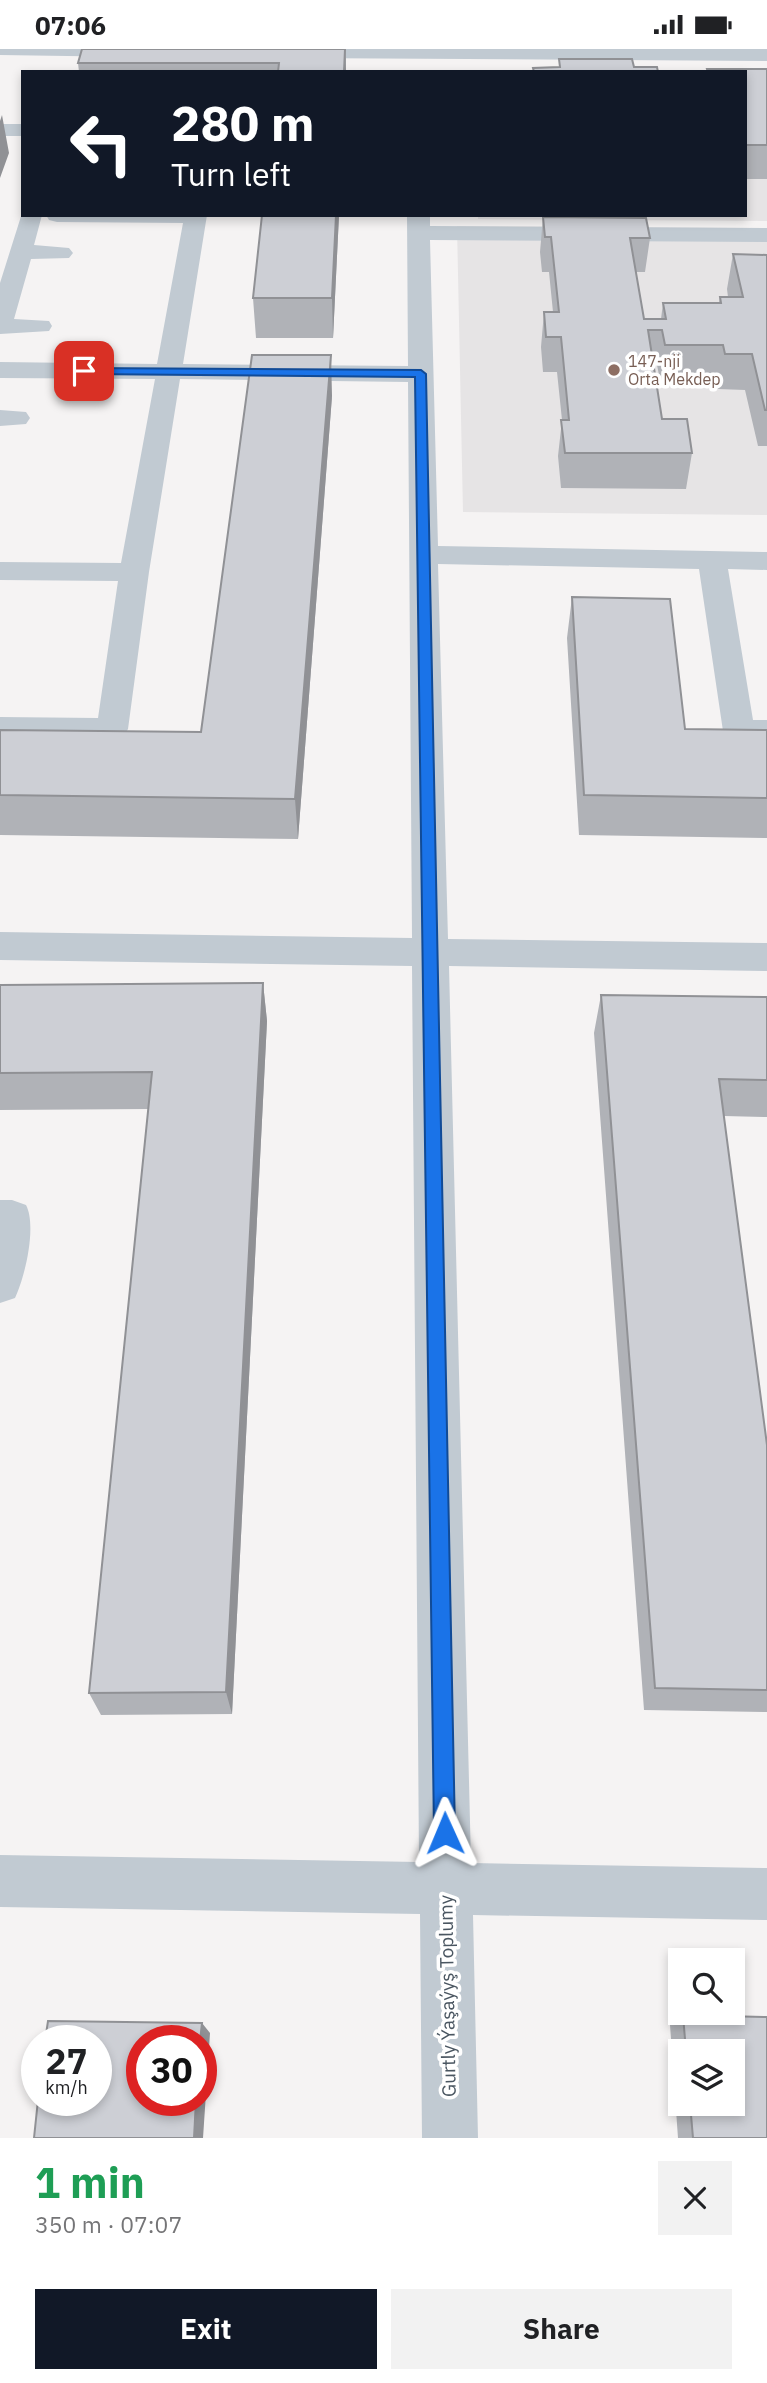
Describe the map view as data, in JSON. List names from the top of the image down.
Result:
{
  "streets": {
    "street": ["Gurtly Ýaşaýyş Toplumy"]
  },
  "places": ["147-nji Orta Mekdep"],
  "page": {
    "status": "07:06",
    "turn": ["280 m", "Turn left"],
    "speed": "27 km/h",
    "limit": "30",
    "heading": ["1 min", "350 m · 07:07"],
    "buttons": ["Exit", "Share"]
  }
}
